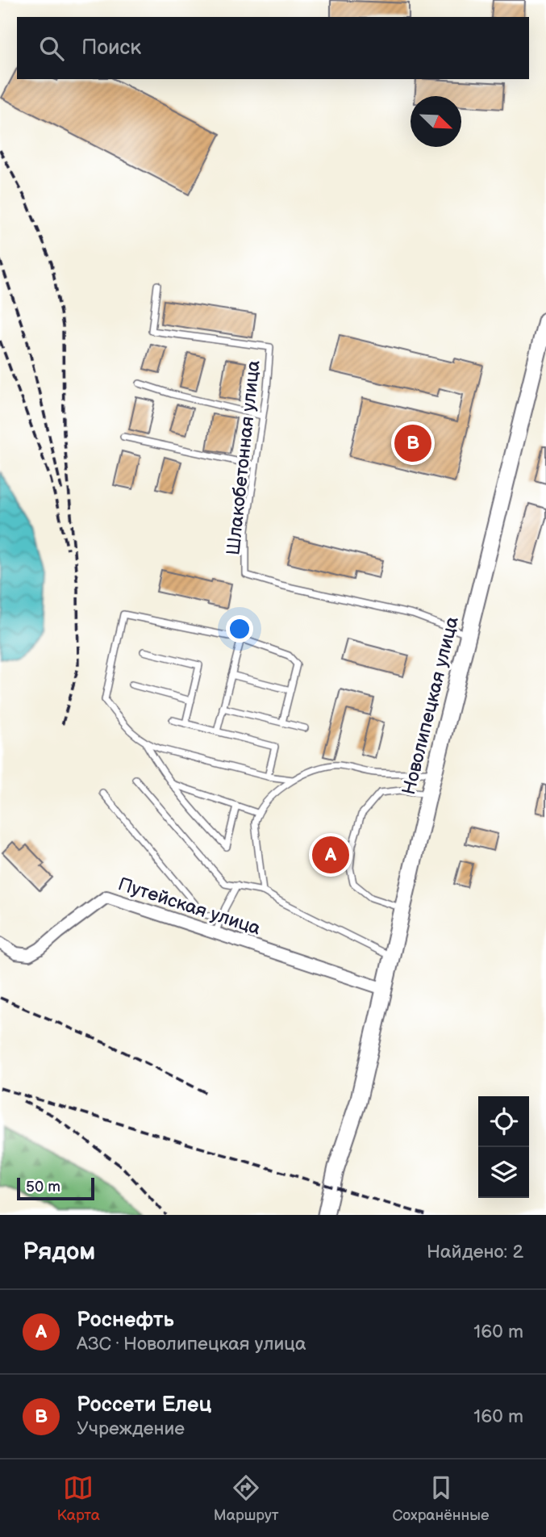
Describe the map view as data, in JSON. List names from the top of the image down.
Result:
{
  "streets": {
    "street": ["Новолипецкая улица", "Путейская улица"],
    "lane": ["Шлакобетонная улица"]
  },
  "crossings": [
    ["Шлакобетонная улица", "Новолипецкая улица"],
    ["Новолипецкая улица", "Путейская улица"]
  ],
  "scale_bar": "50 m",
  "north": "bottom right",
  "page": {
    "search": "Поиск",
    "pins": ["B", "A"],
    "scale": "50 m",
    "heading": ["Рядом", "Найдено: 2"],
    "list": [
      {
        "mark": "A",
        "name": "Роснефть",
        "note": "АЗС · Новолипецкая улица",
        "value": "160 m"
      },
      {
        "mark": "B",
        "name": "Россети Елец",
        "note": "Учреждение",
        "value": "160 m"
      }
    ],
    "nav": ["Карта", "Маршрут", "Сохранённые"]
  }
}
